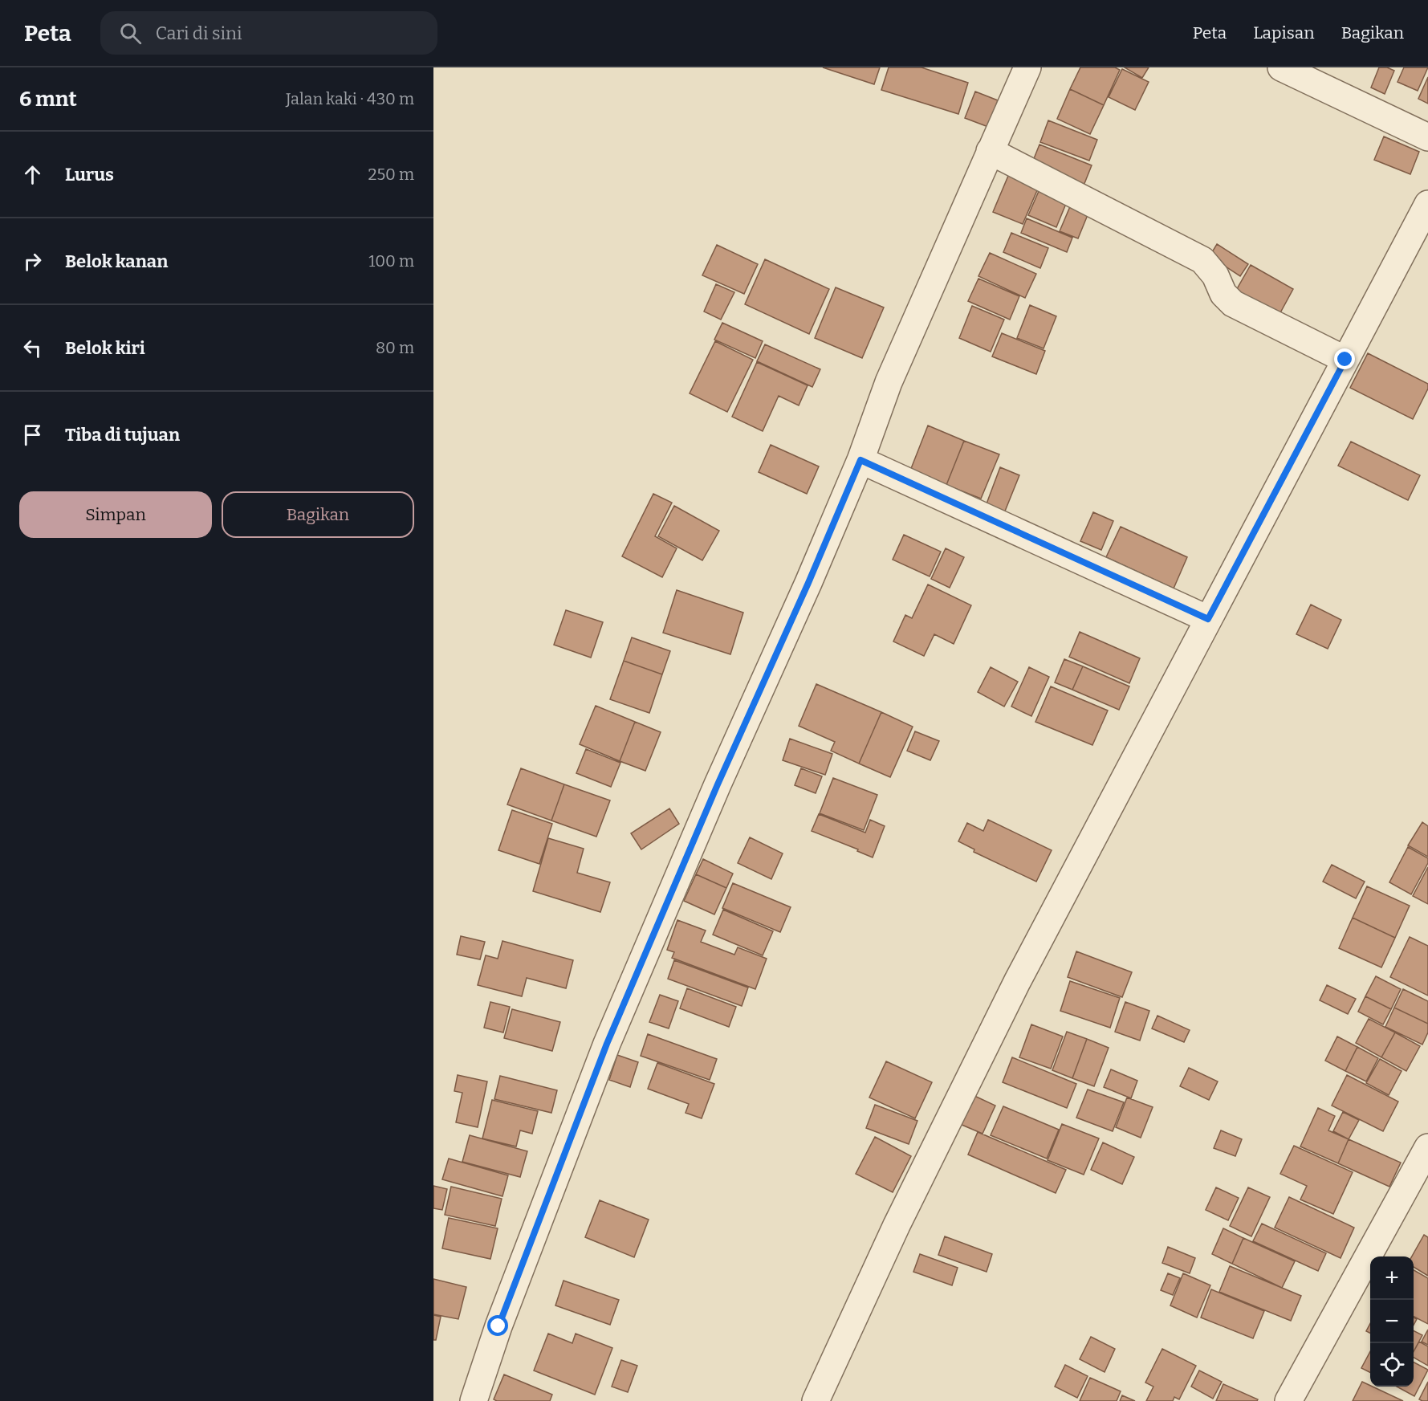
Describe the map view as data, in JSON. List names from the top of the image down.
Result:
{
  "page": {
    "header": "Peta",
    "search": "Cari di sini",
    "nav": ["Peta", "Lapisan", "Bagikan"],
    "heading": ["6 mnt", "Jalan kaki · 430 m"],
    "list": [
      ["Lurus", "250 m"],
      ["Belok kanan", "100 m"],
      ["Belok kiri", "80 m"],
      "Tiba di tujuan"
    ],
    "buttons": ["Simpan", "Bagikan"],
    "map_buttons": ["+", "−"]
  }
}
